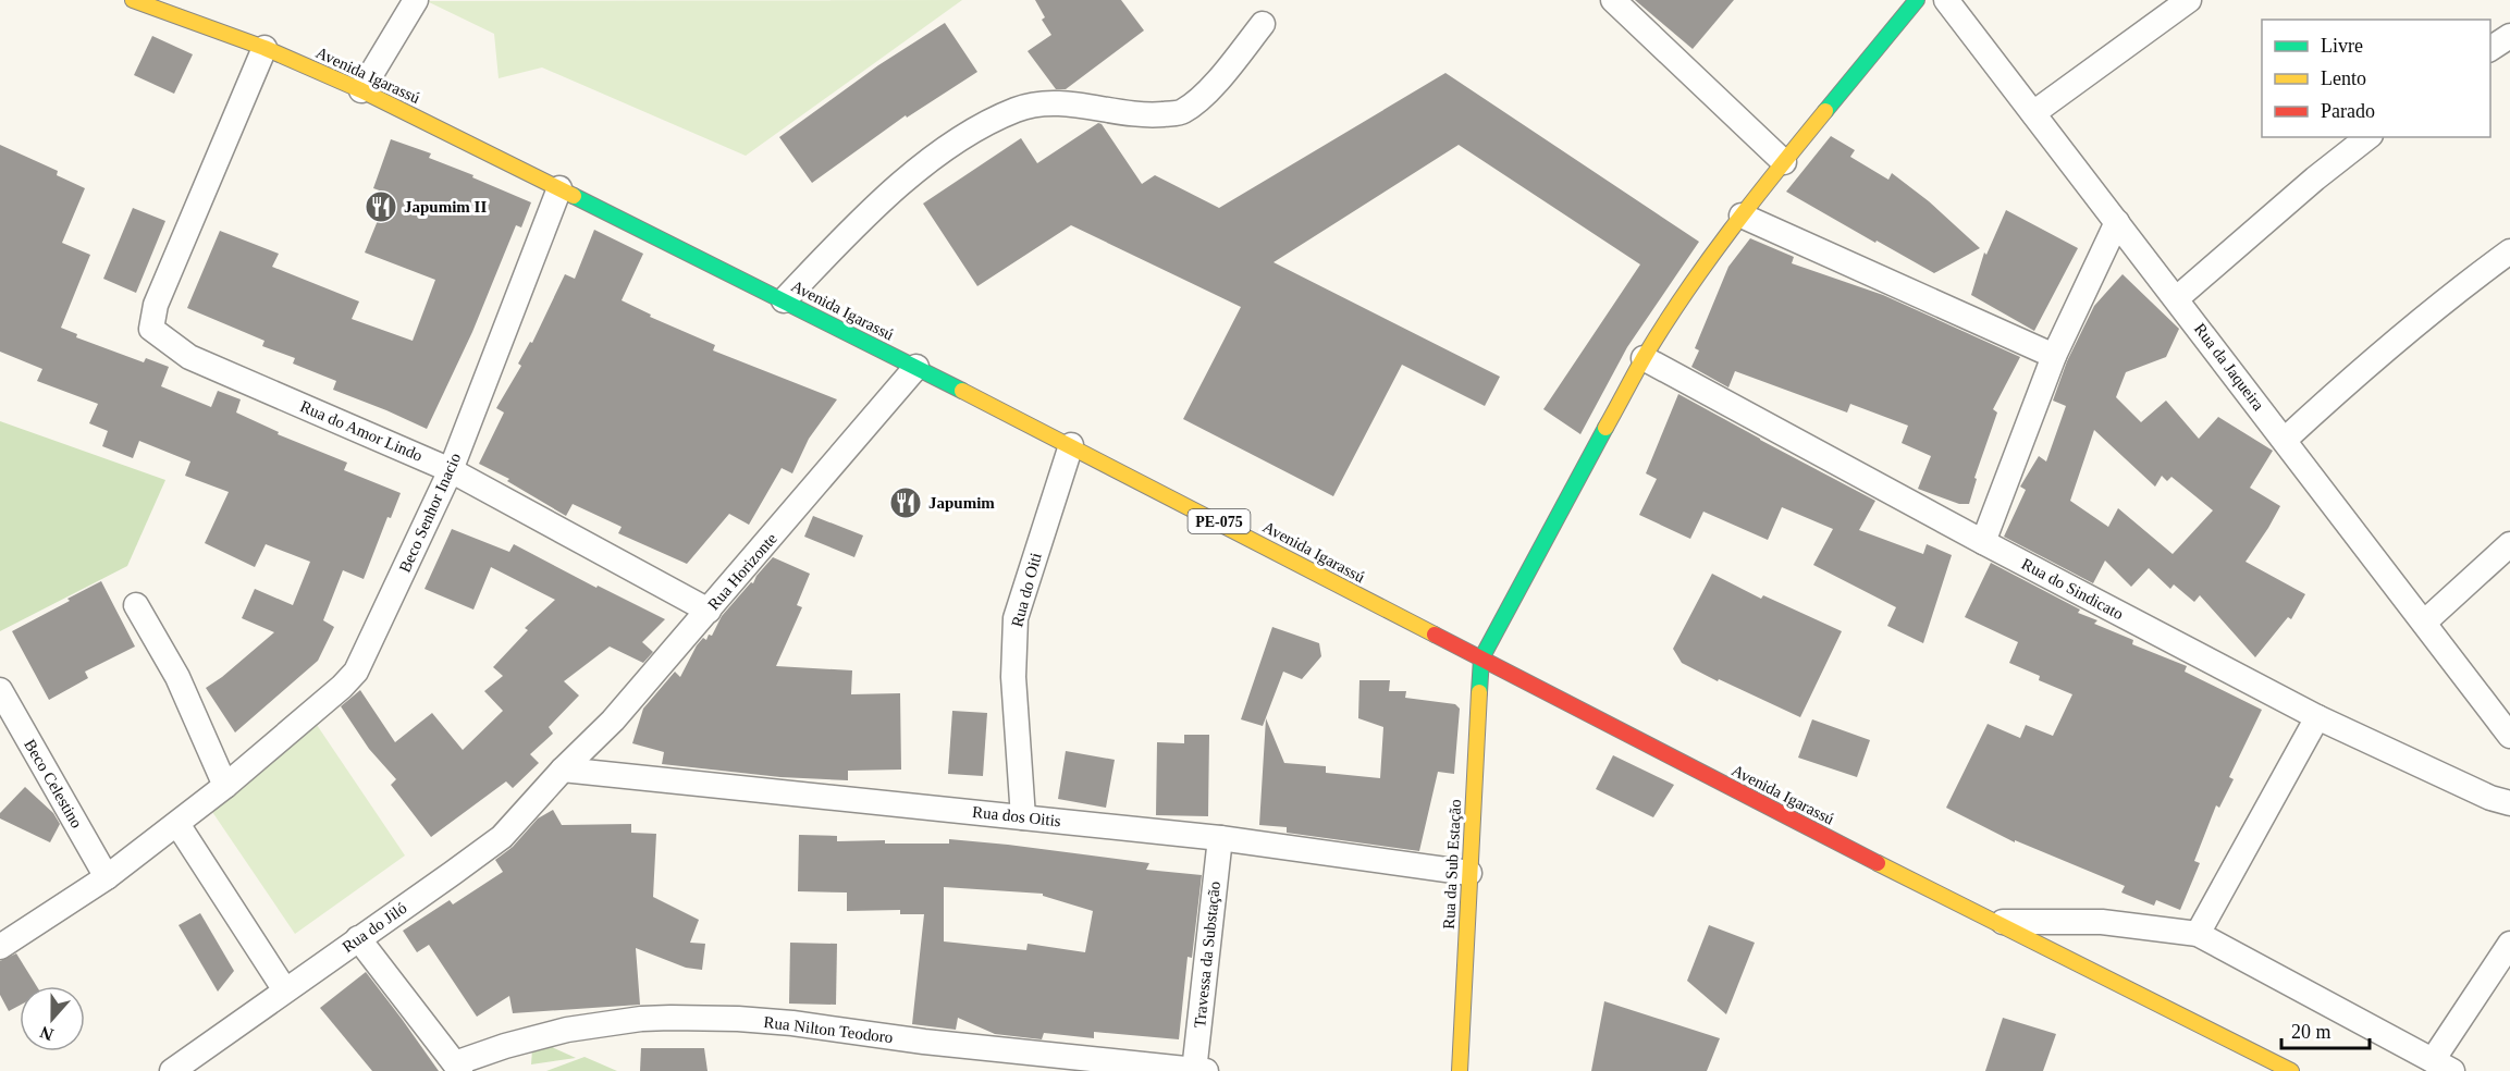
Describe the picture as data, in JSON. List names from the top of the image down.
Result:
{
  "streets": {
    "main road": ["Avenida Igarassú", "PE-075", "Rua da Sub Estação"],
    "street": [
      "Rua da Jaqueira",
      "Rua do Amor Lindo",
      "Beco Senhor Inacio",
      "Rua Horizonte",
      "Rua do Sindicato",
      "Rua do Oiti",
      "Beco Celestino",
      "Rua dos Oitis",
      "Rua do Jiló",
      "Travessa da Substação",
      "Rua Nilton Teodoro"
    ]
  },
  "crossings": [
    ["Avenida Igarassú", "Rua do Amor Lindo"],
    ["Avenida Igarassú", "Beco Senhor Inacio"],
    ["Avenida Igarassú", "Rua Horizonte"],
    ["Avenida Igarassú", "Rua do Oiti"],
    ["Avenida Igarassú", "Rua da Sub Estação"],
    ["Rua do Amor Lindo", "Beco Senhor Inacio"],
    ["Rua do Amor Lindo", "Rua Horizonte"],
    ["Beco Senhor Inacio", "Beco Celestino"],
    ["Rua Horizonte", "Rua dos Oitis"],
    ["Rua Horizonte", "Rua do Jiló"],
    ["Rua do Oiti", "Rua dos Oitis"],
    ["Rua dos Oitis", "Rua da Sub Estação"],
    ["Rua dos Oitis", "Rua do Jiló"],
    ["Rua dos Oitis", "Travessa da Substação"],
    ["Travessa da Substação", "Rua Nilton Teodoro"]
  ],
  "places": {
    "restaurant": ["Japumim II", "Japumim"]
  },
  "legend": ["Livre", "Lento", "Parado"],
  "scale_bar": "20 m",
  "north": "bottom"
}
